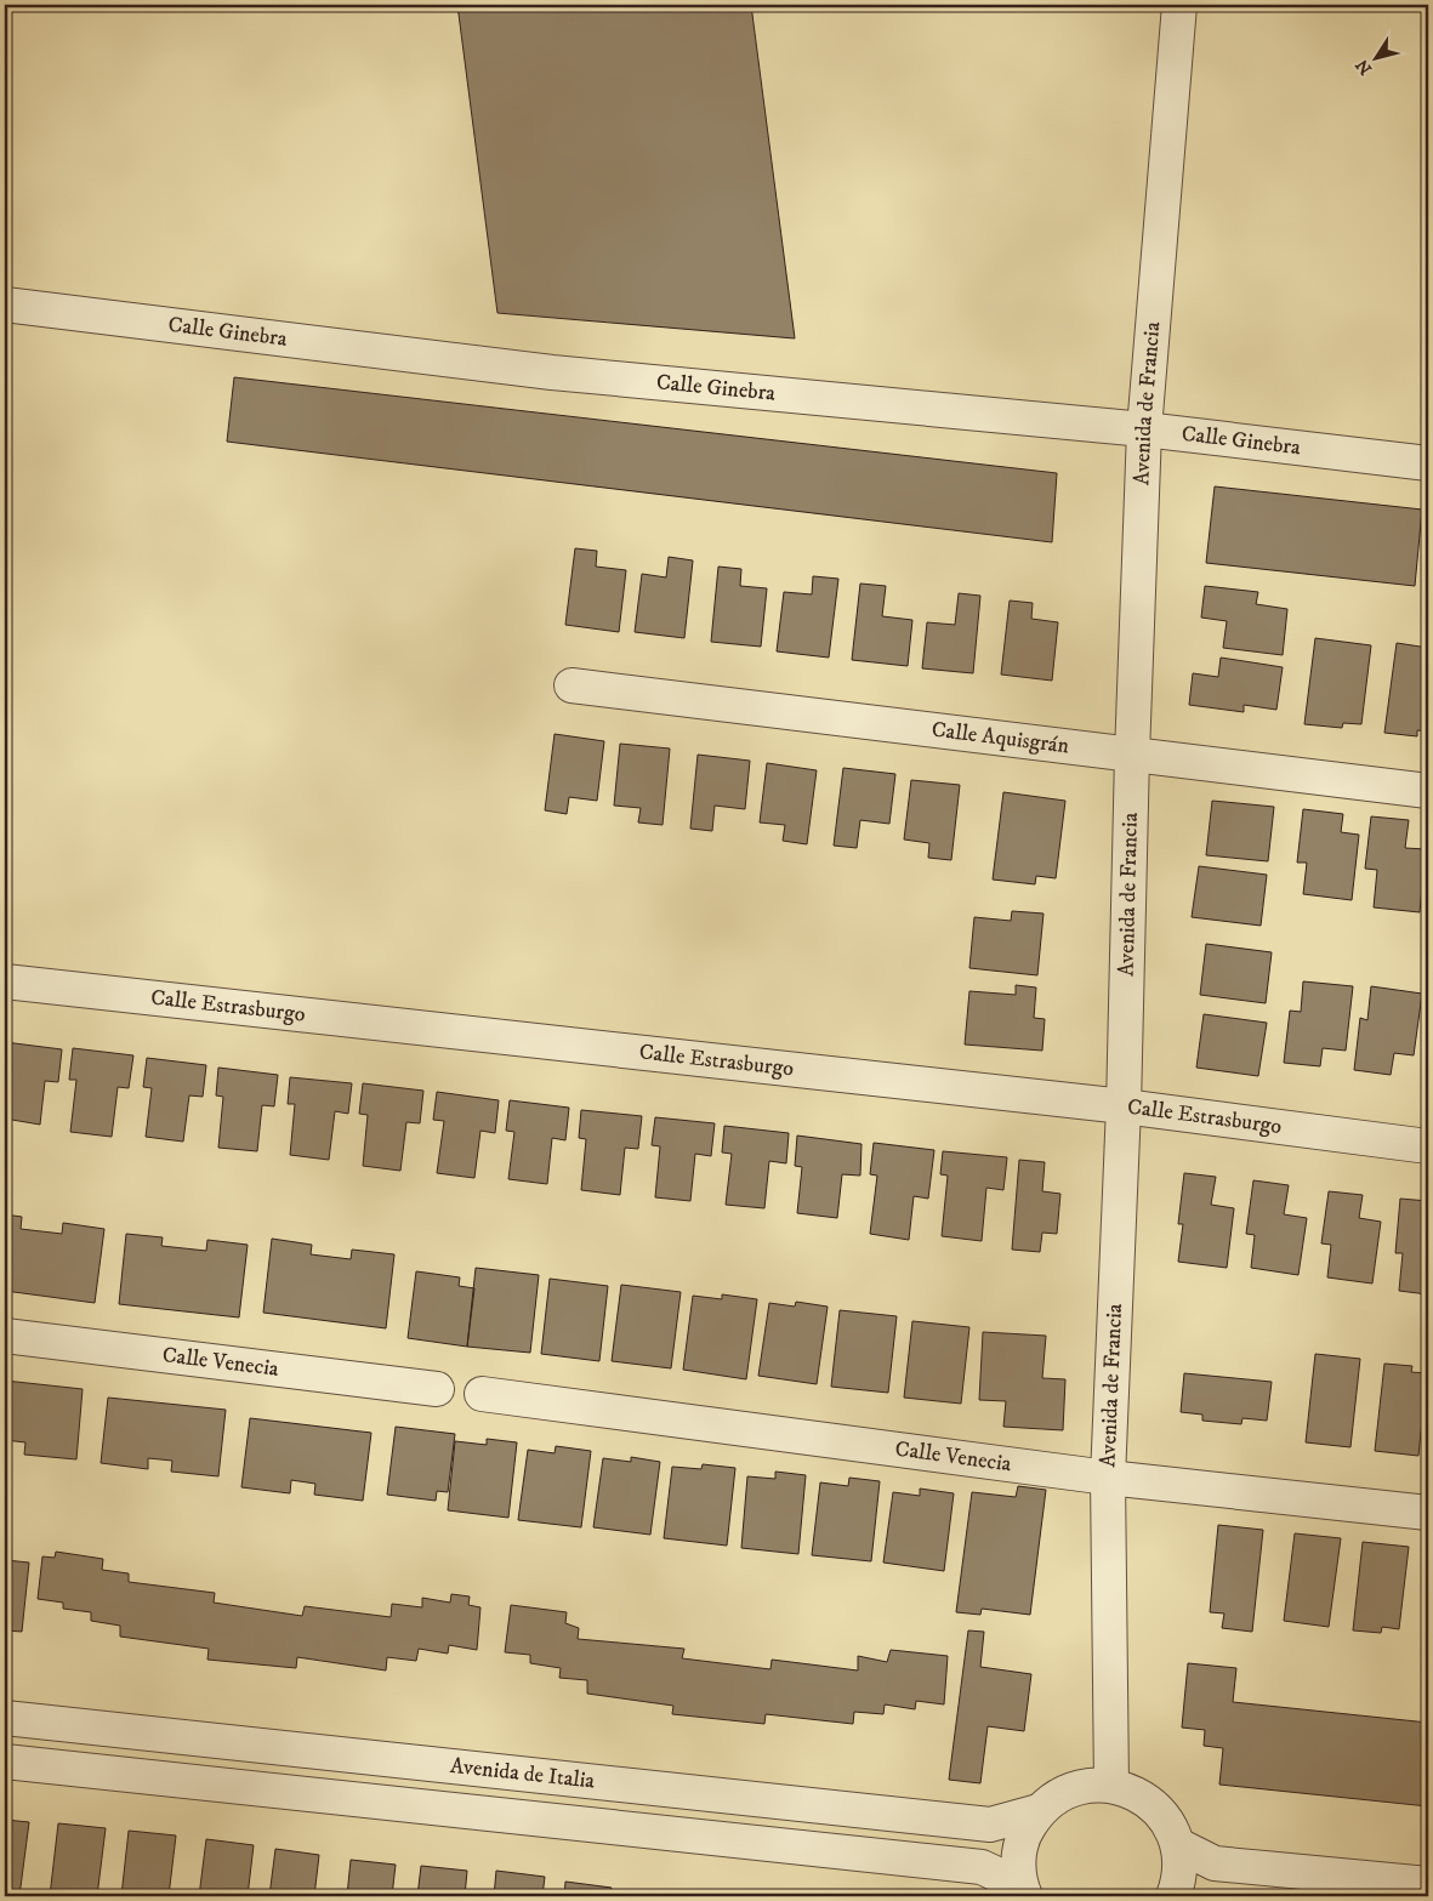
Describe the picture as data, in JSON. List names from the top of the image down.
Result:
{
  "streets": {
    "street": [
      "Calle Ginebra",
      "Avenida de Francia",
      "Calle Aquisgrán",
      "Calle Estrasburgo",
      "Calle Venecia",
      "Avenida de Italia"
    ]
  },
  "crossings": [
    ["Calle Ginebra", "Avenida de Francia"],
    ["Avenida de Francia", "Calle Aquisgrán"],
    ["Avenida de Francia", "Calle Estrasburgo"],
    ["Avenida de Francia", "Calle Venecia"]
  ],
  "north": "bottom left"
}
